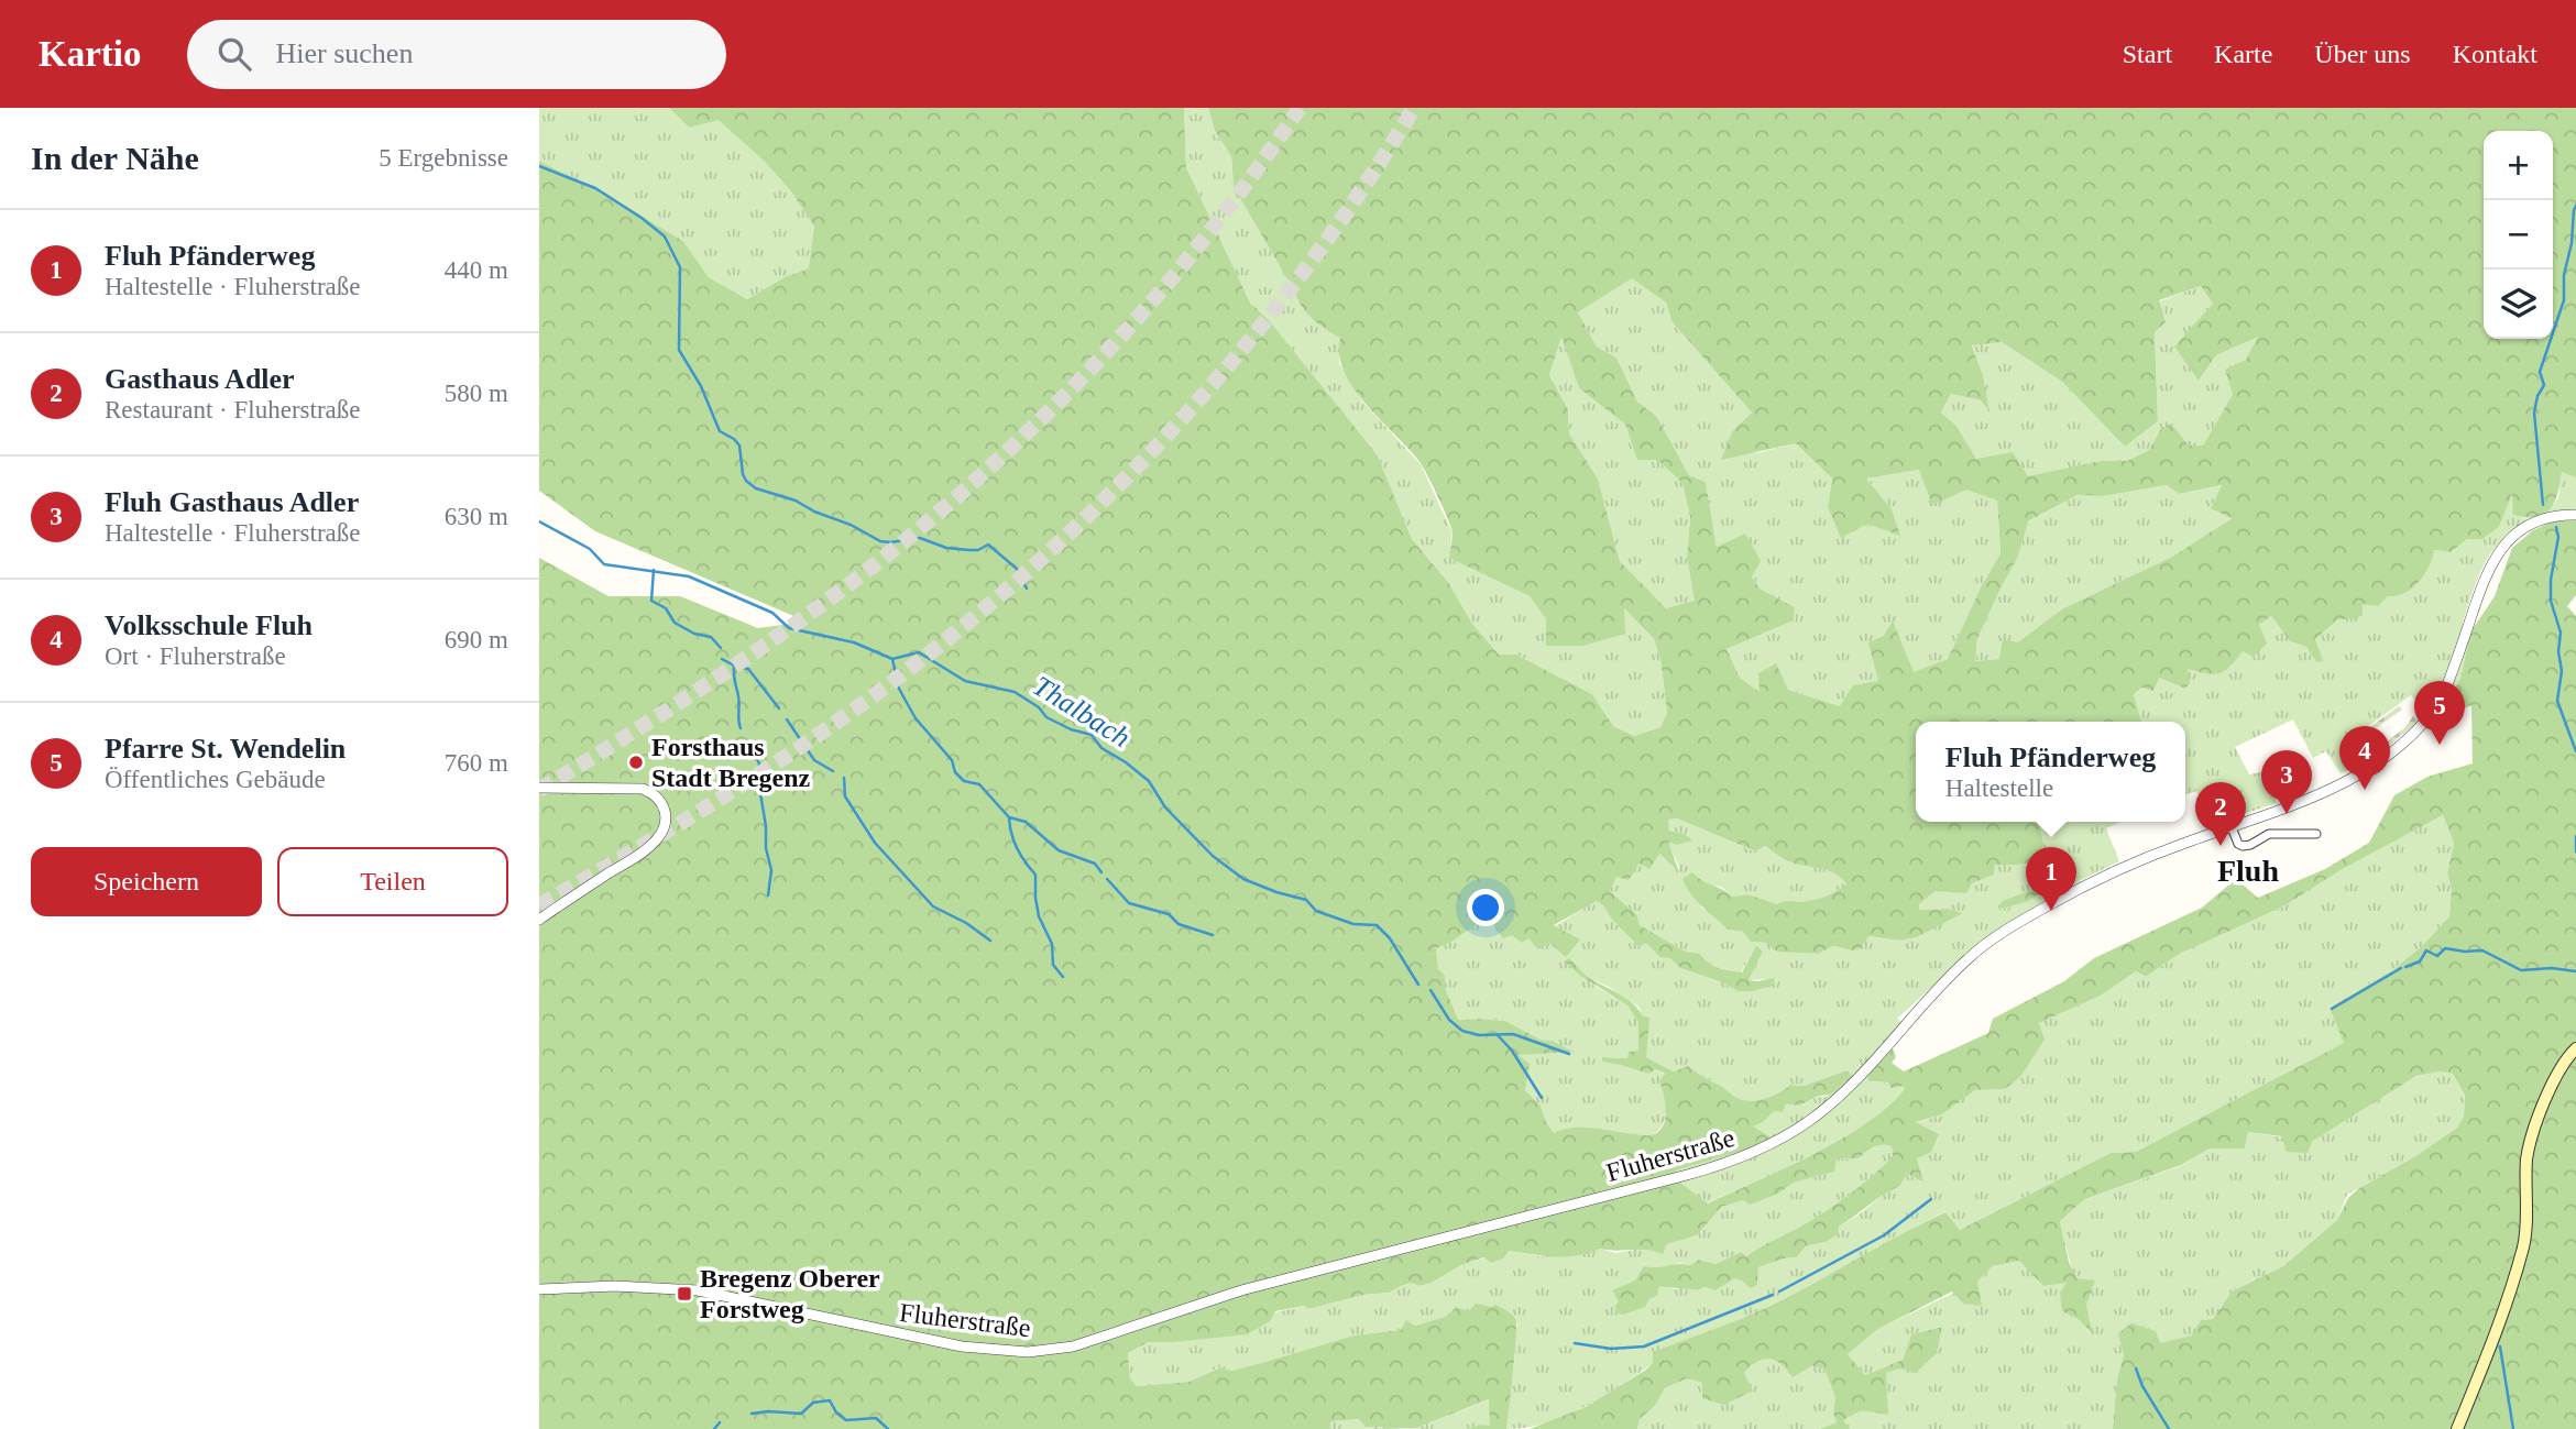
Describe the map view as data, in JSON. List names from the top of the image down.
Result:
{
  "streets": {
    "street": ["Fluherstraße"]
  },
  "districts": ["Fluh"],
  "water": ["Thalbach"],
  "places": {
    "other": ["Forsthaus Stadt Bregenz"],
    "transit": ["Bregenz Oberer Forstweg"]
  },
  "page": {
    "header": "Kartio",
    "search": "Hier suchen",
    "nav": [
      "Start",
      "Karte",
      "Über uns",
      "Kontakt"
    ],
    "heading": ["In der Nähe", "5 Ergebnisse"],
    "map_buttons": ["+", "−"],
    "list": [
      {
        "mark": "1",
        "name": "Fluh Pfänderweg",
        "note": "Haltestelle · Fluherstraße",
        "value": "440 m"
      },
      {
        "mark": "2",
        "name": "Gasthaus Adler",
        "note": "Restaurant · Fluherstraße",
        "value": "580 m"
      },
      {
        "mark": "3",
        "name": "Fluh Gasthaus Adler",
        "note": "Haltestelle · Fluherstraße",
        "value": "630 m"
      },
      {
        "mark": "4",
        "name": "Volksschule Fluh",
        "note": "Ort · Fluherstraße",
        "value": "690 m"
      },
      {
        "mark": "5",
        "name": "Pfarre St. Wendelin",
        "note": "Öffentliches Gebäude",
        "value": "760 m"
      }
    ],
    "pins": [
      "5",
      "4",
      "3",
      "2",
      "1"
    ],
    "popup": ["Fluh Pfänderweg", "Haltestelle"],
    "buttons": ["Speichern", "Teilen"]
  }
}
